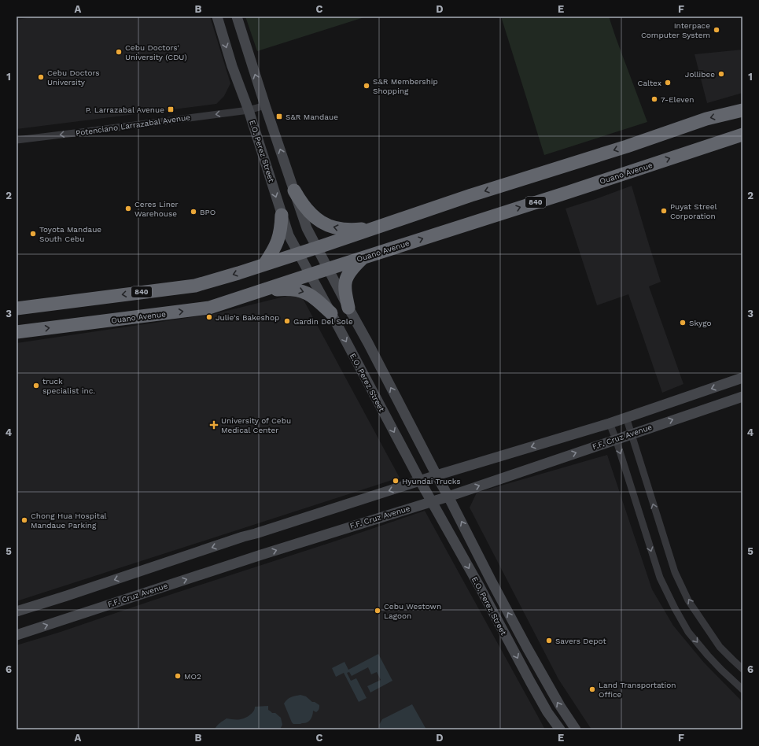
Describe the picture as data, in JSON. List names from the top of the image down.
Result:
{
  "streets": {
    "highway": ["Ouano Avenue", "840"],
    "main road": ["E.O. Perez Street", "F.F. Cruz Avenue"],
    "street": ["Potenciano Larrazabal Avenue"]
  },
  "crossings": [
    ["Potenciano Larrazabal Avenue", "E.O. Perez Street"],
    ["E.O. Perez Street", "Ouano Avenue"],
    ["E.O. Perez Street", "840"],
    ["E.O. Perez Street", "F.F. Cruz Avenue"]
  ],
  "one_way": ["Potenciano Larrazabal Avenue"],
  "places": {
    "other": [
      "Interpace Computer System",
      "Cebu Doctors' University (CDU)",
      "Jollibee",
      "Cebu Doctors University",
      "Caltex",
      "S&R Membership Shopping",
      "7-Eleven",
      "Ceres Liner Warehouse",
      "Puyat Streel Corporation",
      "BPO",
      "Toyota Mandaue South Cebu",
      "Julie's Bakeshop",
      "Gardin Del Sole",
      "Skygo",
      "truck specialist inc.",
      "Hyundai Trucks",
      "Chong Hua Hospital Mandaue Parking",
      "Cebu Westown Lagoon",
      "Savers Depot",
      "MO2",
      "Land Transportation Office"
    ],
    "transit": ["P. Larrazabal Avenue", "S&R Mandaue"],
    "health": ["University of Cebu Medical Center"]
  },
  "grid": {
    "columns": [
      "A",
      "B",
      "C",
      "D",
      "E",
      "F"
    ],
    "rows": [
      "1",
      "2",
      "3",
      "4",
      "5",
      "6"
    ]
  }
}
